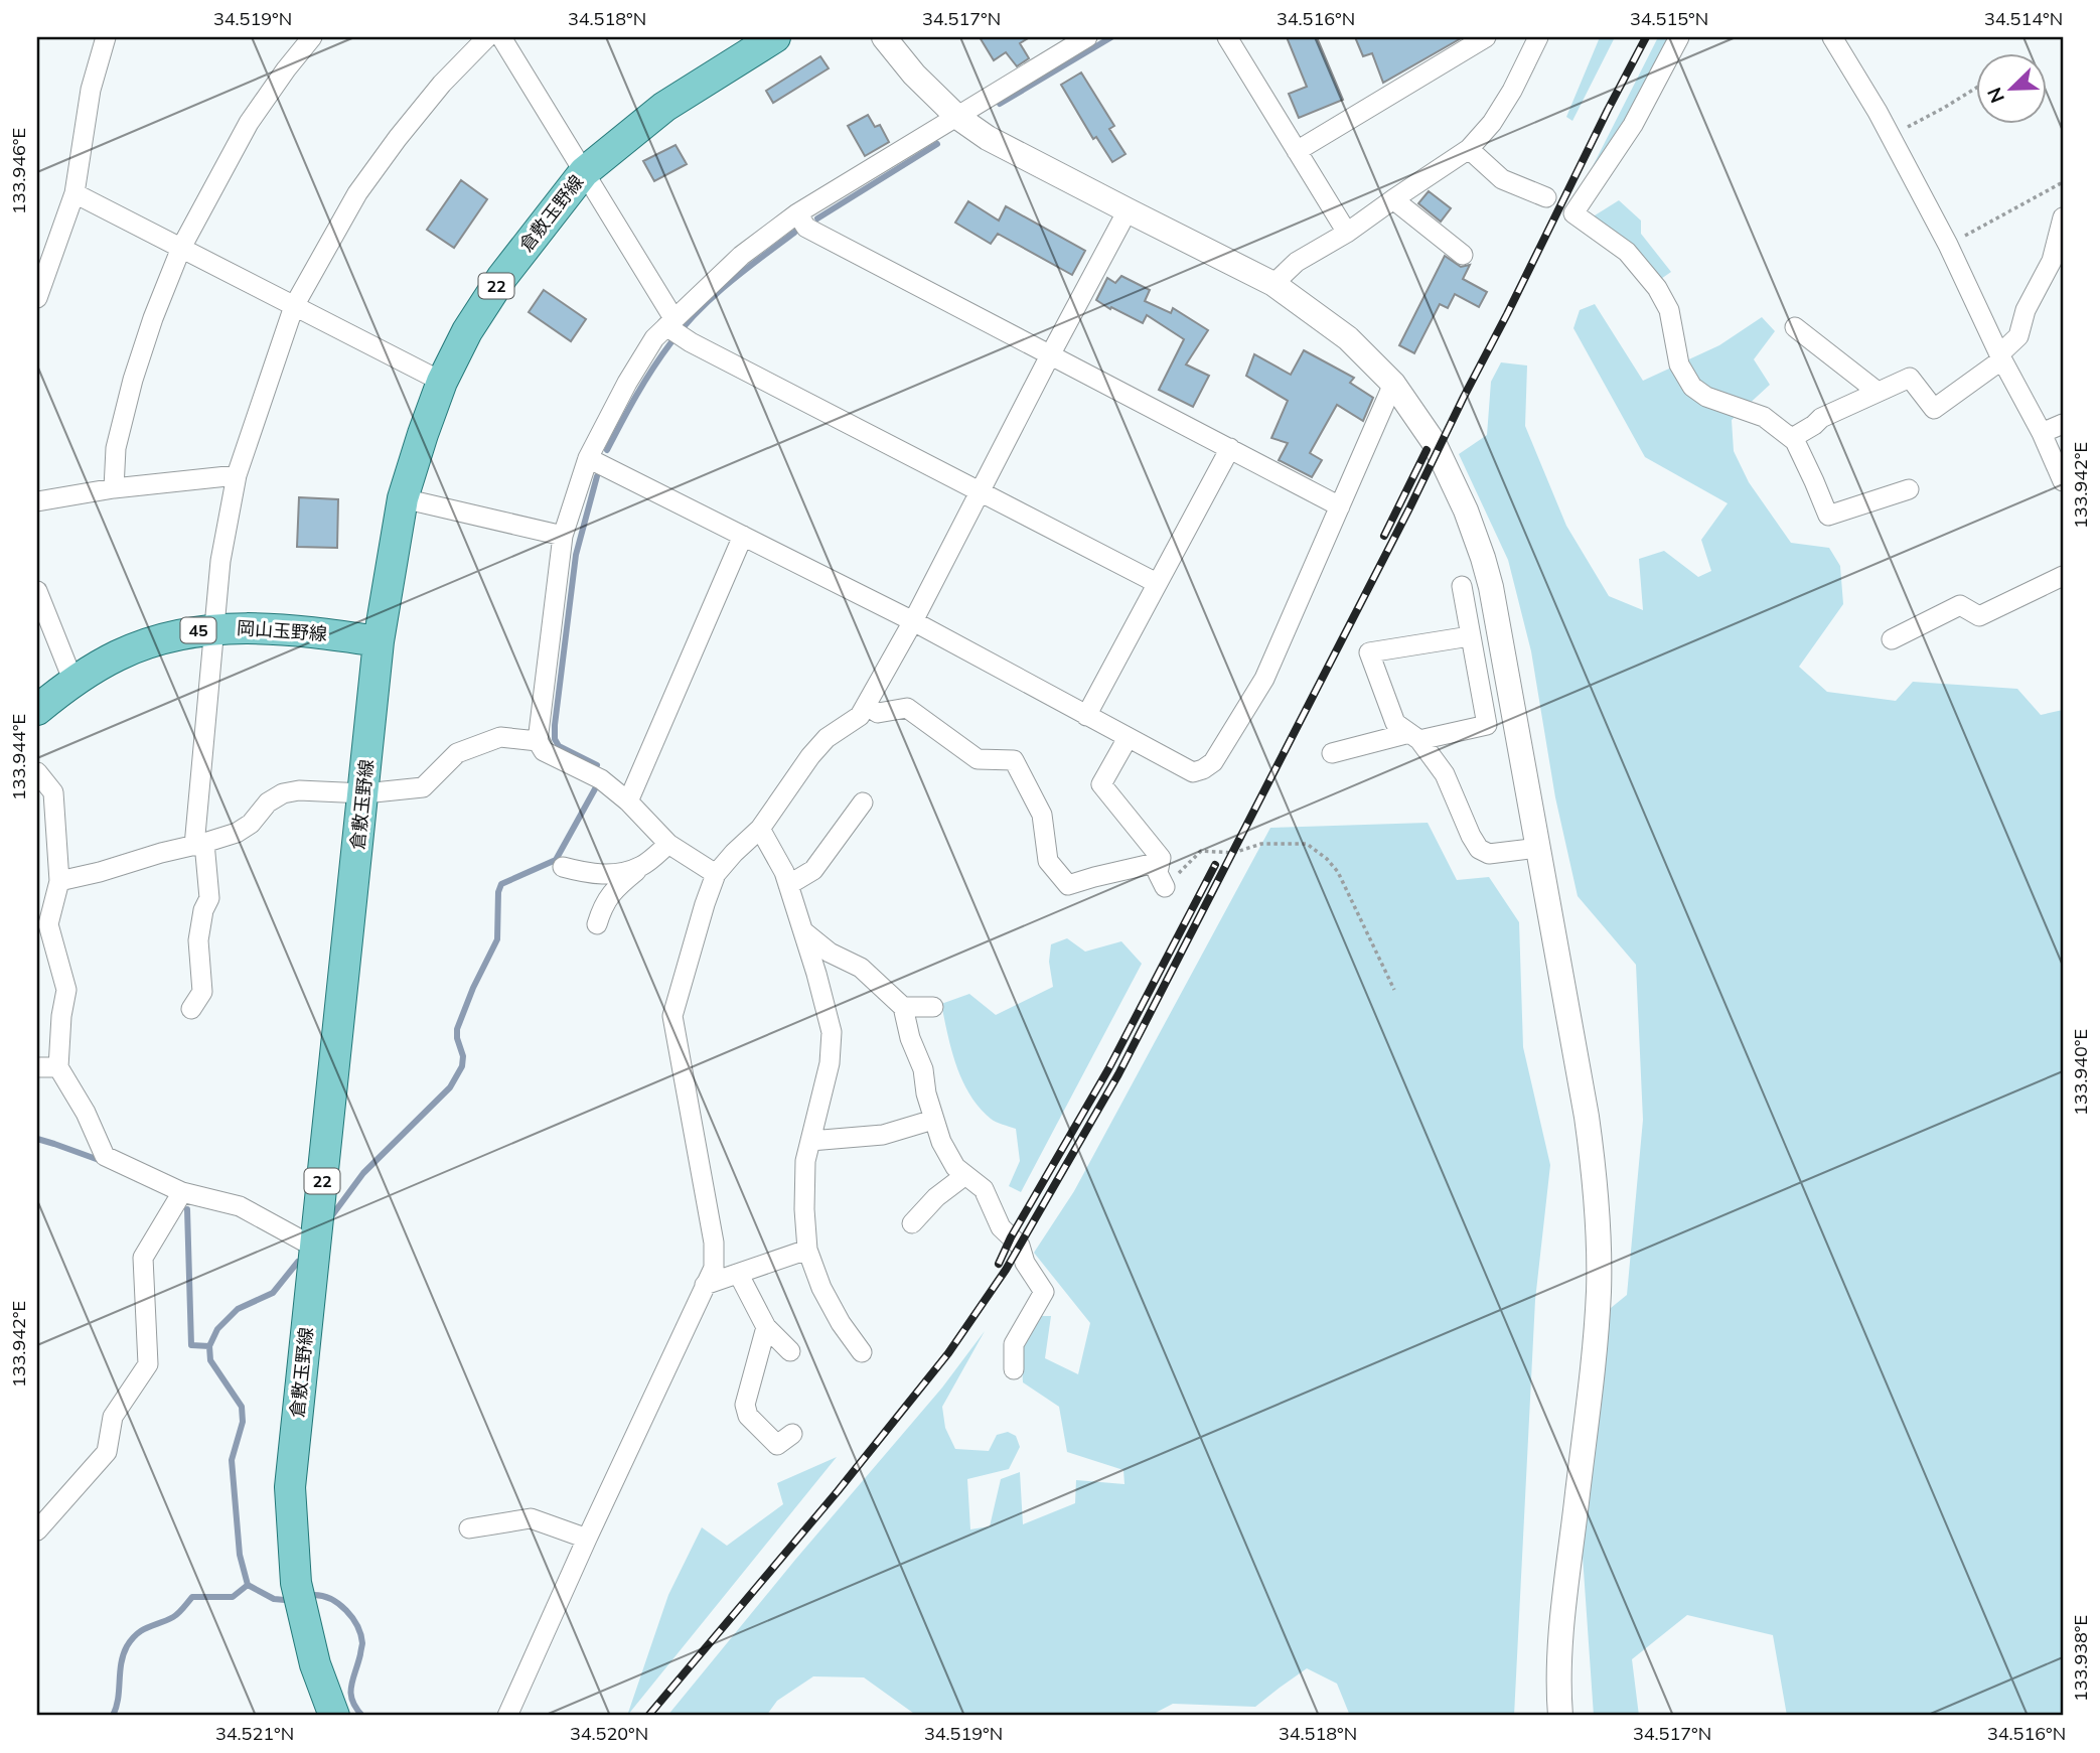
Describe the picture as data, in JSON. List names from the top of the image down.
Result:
{
  "streets": {
    "main road": [
      "倉敷玉野線",
      "22",
      "45",
      "岡山玉野線"
    ]
  },
  "crossings": [
    ["倉敷玉野線", "岡山玉野線"]
  ],
  "north": "bottom left",
  "coordinates": [
    "34.519°N",
    "34.518°N",
    "34.517°N",
    "34.516°N",
    "34.515°N",
    "34.514°N",
    "133.946°E",
    "133.942°E",
    "133.944°E",
    "133.940°E",
    "133.938°E",
    "34.521°N",
    "34.520°N"
  ]
}
